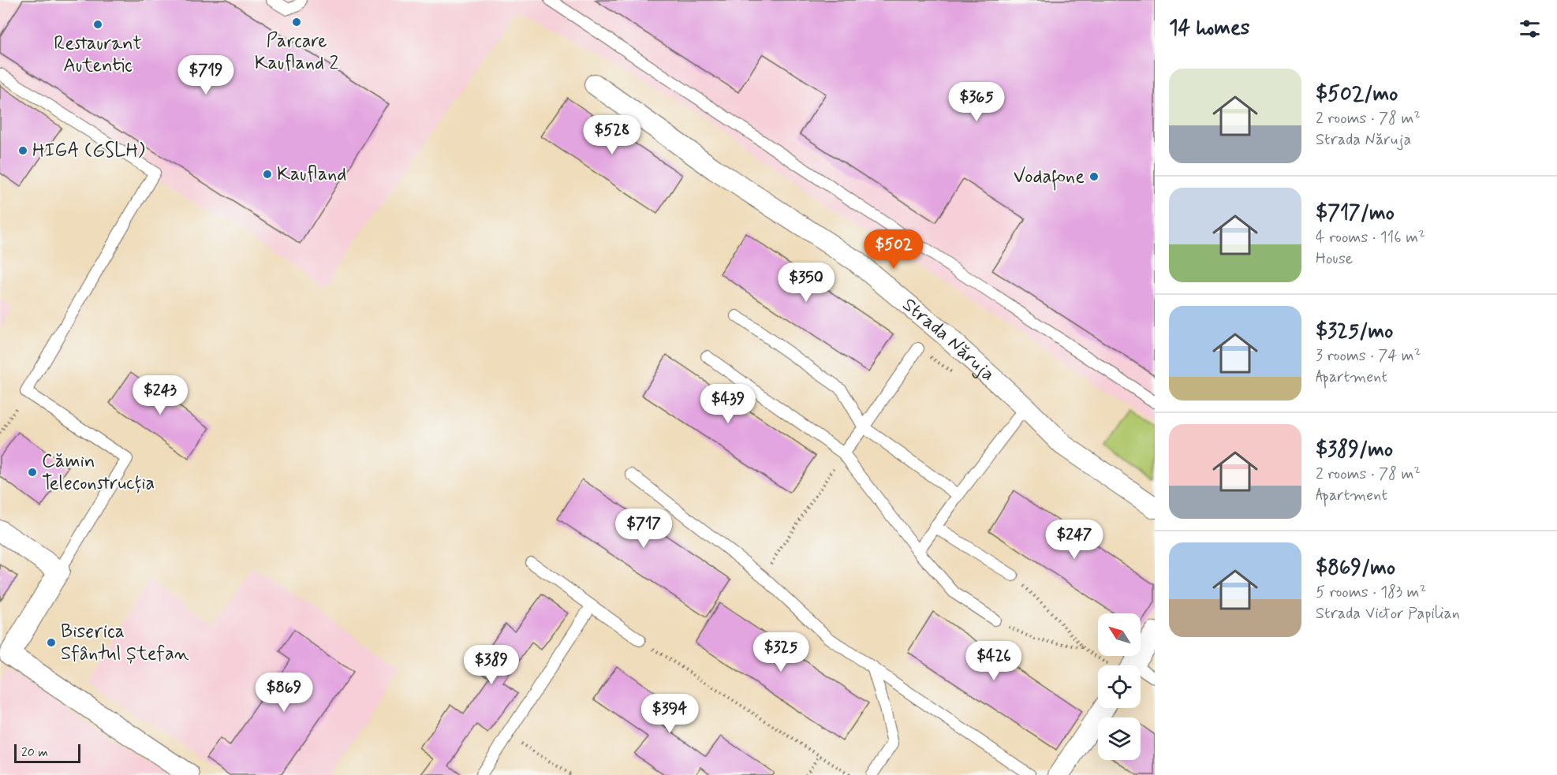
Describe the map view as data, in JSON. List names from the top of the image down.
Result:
{
  "streets": {
    "street": ["Strada Năruja"]
  },
  "places": [
    "Parcare Kaufland 2",
    "Restaurant Autentic",
    "HIGA (GSLH)",
    "Kaufland",
    "Vodafone",
    "Cămin Teleconstrucția",
    "Biserica Sfântul Ștefan"
  ],
  "scale_bar": "20 m",
  "north": "top left",
  "page": {
    "heading": "14 homes",
    "price": [
      "$719",
      "$365",
      "$528",
      "$502",
      "$350",
      "$243",
      "$439",
      "$717",
      "$247",
      "$325",
      "$426",
      "$389",
      "$869",
      "$394"
    ],
    "list": [
      {
        "name": "$502/mo",
        "note": "2 rooms · 78 m² · Strada Năruja"
      },
      {
        "name": "$717/mo",
        "note": "4 rooms · 116 m² · House"
      },
      {
        "name": "$325/mo",
        "note": "3 rooms · 74 m² · Apartment"
      },
      {
        "name": "$389/mo",
        "note": "2 rooms · 78 m² · Apartment"
      },
      {
        "name": "$869/mo",
        "note": "5 rooms · 183 m² · Strada Victor Papilian"
      }
    ],
    "scale": "20 m"
  }
}
